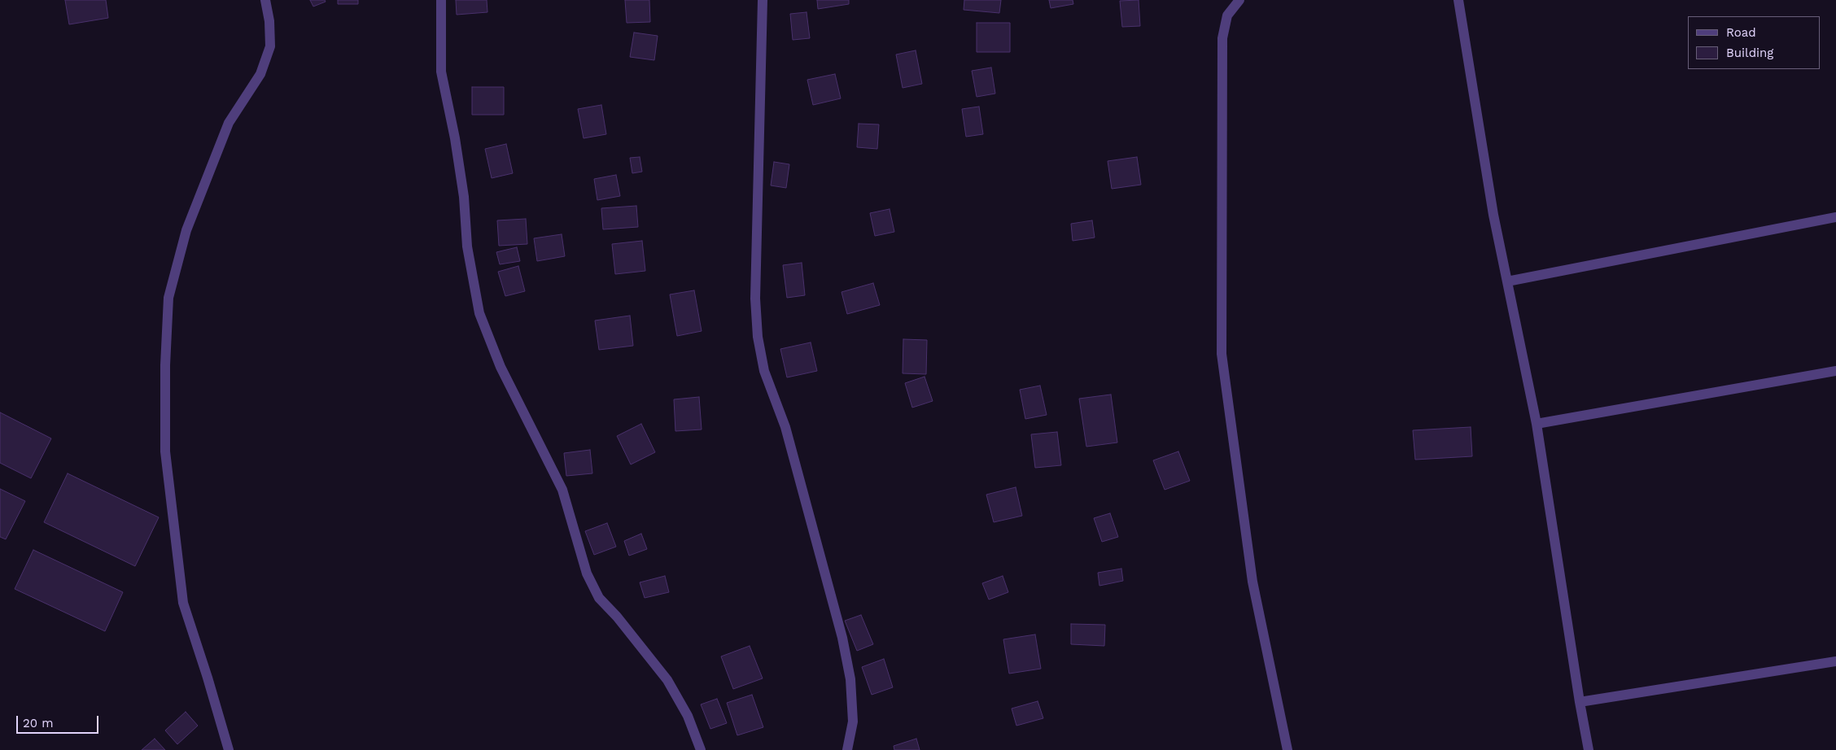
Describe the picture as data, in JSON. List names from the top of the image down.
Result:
{
  "legend": ["Road", "Building"],
  "scale_bar": "20 m"
}
